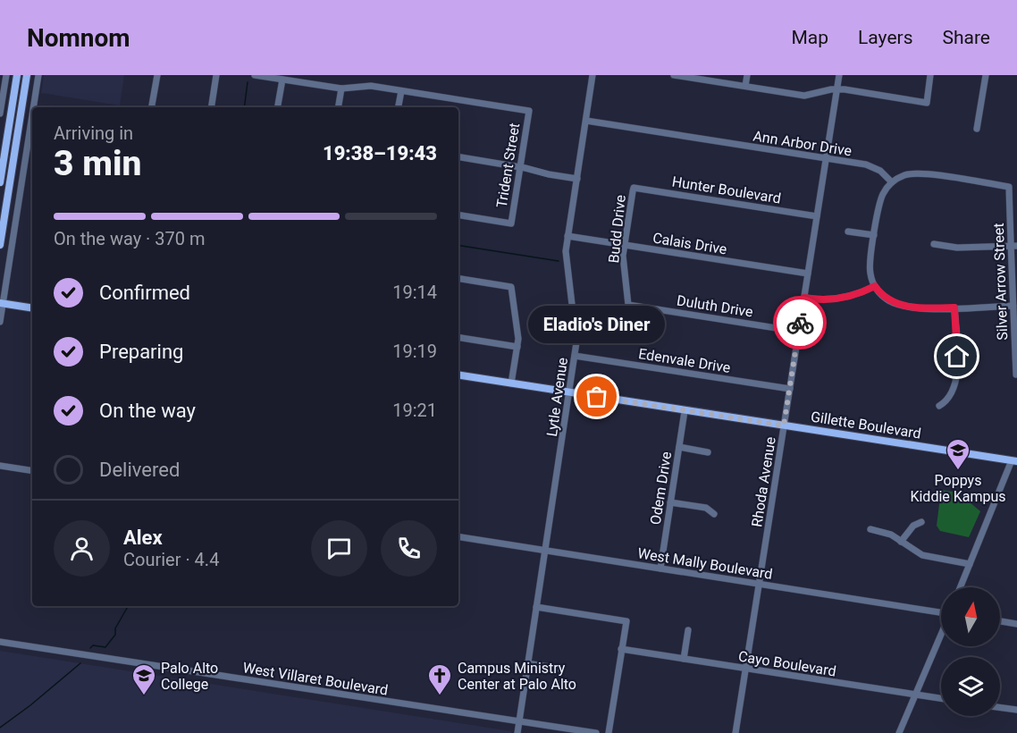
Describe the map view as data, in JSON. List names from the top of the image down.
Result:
{
  "streets": {
    "main road": ["Gillette Boulevard"],
    "street": [
      "Ann Arbor Drive",
      "Trident Street",
      "Hunter Boulevard",
      "Budd Drive",
      "Calais Drive",
      "Silver Arrow Street",
      "Duluth Drive",
      "Edenvale Drive",
      "Lytle Avenue",
      "Rhoda Avenue",
      "Odem Drive",
      "West Mally Boulevard",
      "Cayo Boulevard",
      "West Villaret Boulevard"
    ]
  },
  "crossings": [
    ["Ann Arbor Drive", "Silver Arrow Street"],
    ["Ann Arbor Drive", "Lytle Avenue"],
    ["Ann Arbor Drive", "Rhoda Avenue"],
    ["Hunter Boulevard", "Budd Drive"],
    ["Hunter Boulevard", "Rhoda Avenue"],
    ["Budd Drive", "Calais Drive"],
    ["Budd Drive", "Duluth Drive"],
    ["Calais Drive", "Lytle Avenue"],
    ["Calais Drive", "Rhoda Avenue"],
    ["Duluth Drive", "Rhoda Avenue"],
    ["Edenvale Drive", "Lytle Avenue"],
    ["Edenvale Drive", "Rhoda Avenue"],
    ["Lytle Avenue", "Gillette Boulevard"],
    ["Lytle Avenue", "West Mally Boulevard"],
    ["Lytle Avenue", "West Villaret Boulevard"],
    ["Gillette Boulevard", "Rhoda Avenue"],
    ["Gillette Boulevard", "Odem Drive"],
    ["Rhoda Avenue", "West Mally Boulevard"],
    ["Rhoda Avenue", "Cayo Boulevard"],
    ["Odem Drive", "West Mally Boulevard"]
  ],
  "places": {
    "other": ["Eladio's Diner"],
    "school or university": ["Poppys Kiddie Kampus", "Palo Alto College"],
    "church": ["Campus Ministry Center at Palo Alto"]
  },
  "north": "top",
  "page": {
    "header": "Nomnom",
    "nav": ["Map", "Layers", "Share"],
    "heading": ["3 min", "Arriving in", "19:38–19:43"],
    "panel": ["Alex", "Courier · 4.4"],
    "bar": "On the way · 370 m",
    "list": [
      ["Confirmed", "19:14"],
      ["Preparing", "19:19"],
      ["On the way", "19:21"],
      "Delivered"
    ],
    "bubble": "Eladio's Diner"
  }
}
